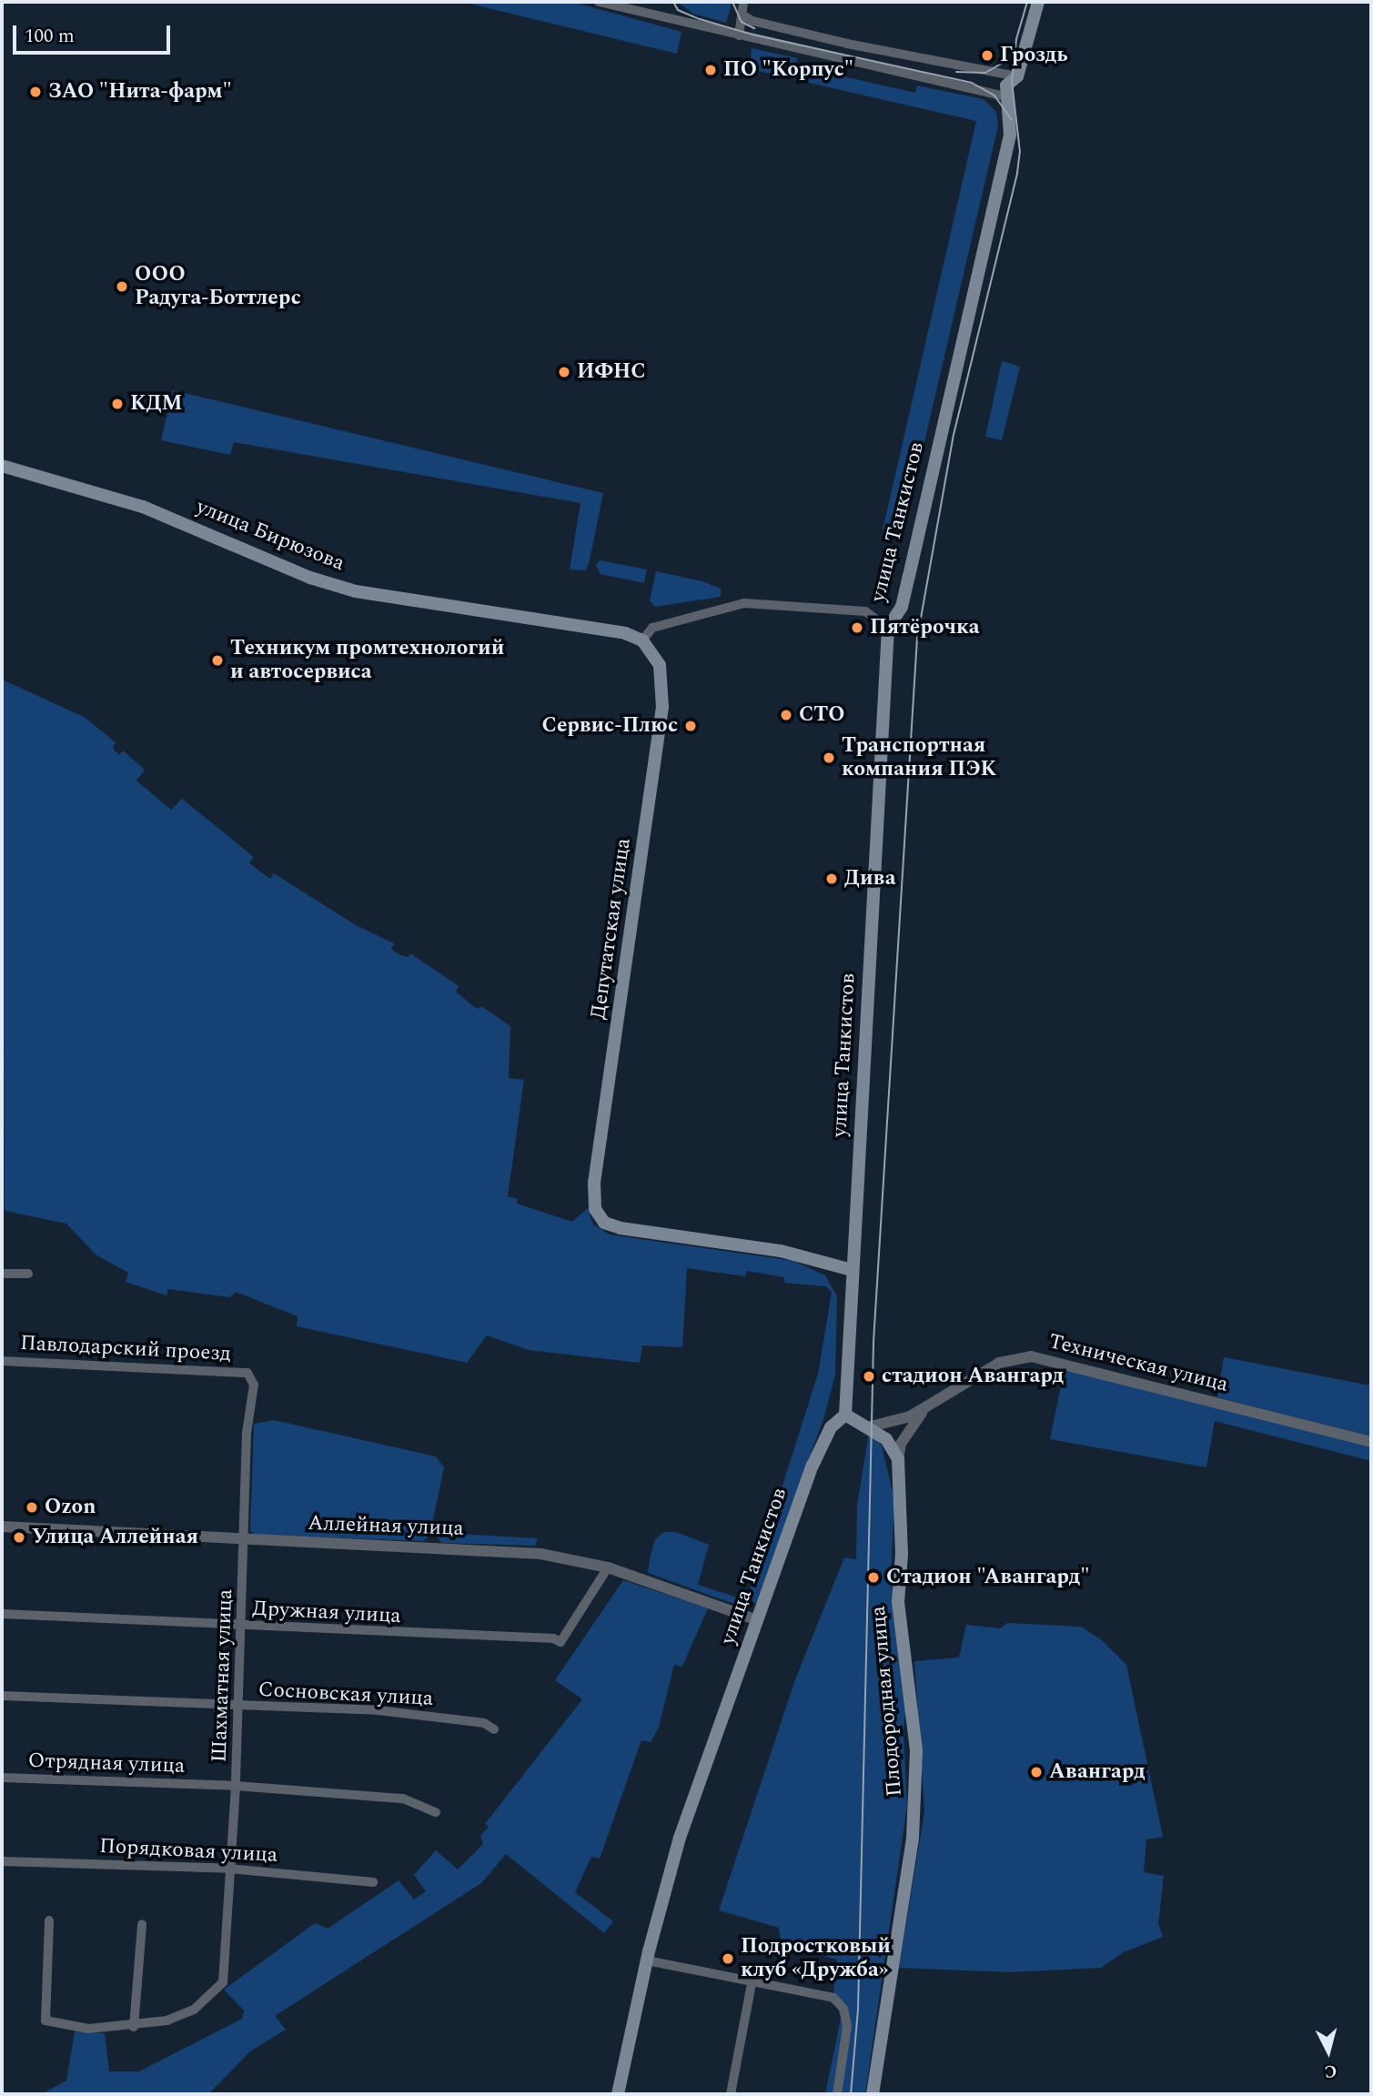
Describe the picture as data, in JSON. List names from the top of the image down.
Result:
{
  "streets": {
    "main road": [
      "улица Танкистов",
      "улица Бирюзова",
      "Депутатская улица",
      "Плодородная улица"
    ],
    "street": [
      "Павлодарский проезд",
      "Техническая улица",
      "Аллейная улица",
      "Дружная улица",
      "Шахматная улица",
      "Сосновская улица",
      "Отрядная улица",
      "Порядковая улица"
    ]
  },
  "crossings": [
    ["улица Танкистов", "Депутатская улица"],
    ["улица Танкистов", "Аллейная улица"],
    ["улица Бирюзова", "Депутатская улица"],
    ["Павлодарский проезд", "Шахматная улица"],
    ["Аллейная улица", "Дружная улица"],
    ["Аллейная улица", "Шахматная улица"],
    ["Дружная улица", "Шахматная улица"],
    ["Шахматная улица", "Сосновская улица"],
    ["Шахматная улица", "Отрядная улица"],
    ["Шахматная улица", "Порядковая улица"]
  ],
  "places": [
    "Гроздь",
    "ПО \"Корпус\"",
    "ЗАО \"Нита-фарм\"",
    "ООО Радуга-Боттлерс",
    "ИФНС",
    "КДМ",
    "Пятёрочка",
    "Техникум промтехнологий и автосервиса",
    "СТО",
    "Сервис-Плюс",
    "Транспортная компания ПЭК",
    "Дива",
    "стадион Авангард",
    "Ozon",
    "Улица Аллейная",
    "Стадион \"Авангард\"",
    "Авангард",
    "Подростковый клуб «Дружба»"
  ],
  "scale_bar": "100 m",
  "north": "bottom"
}
